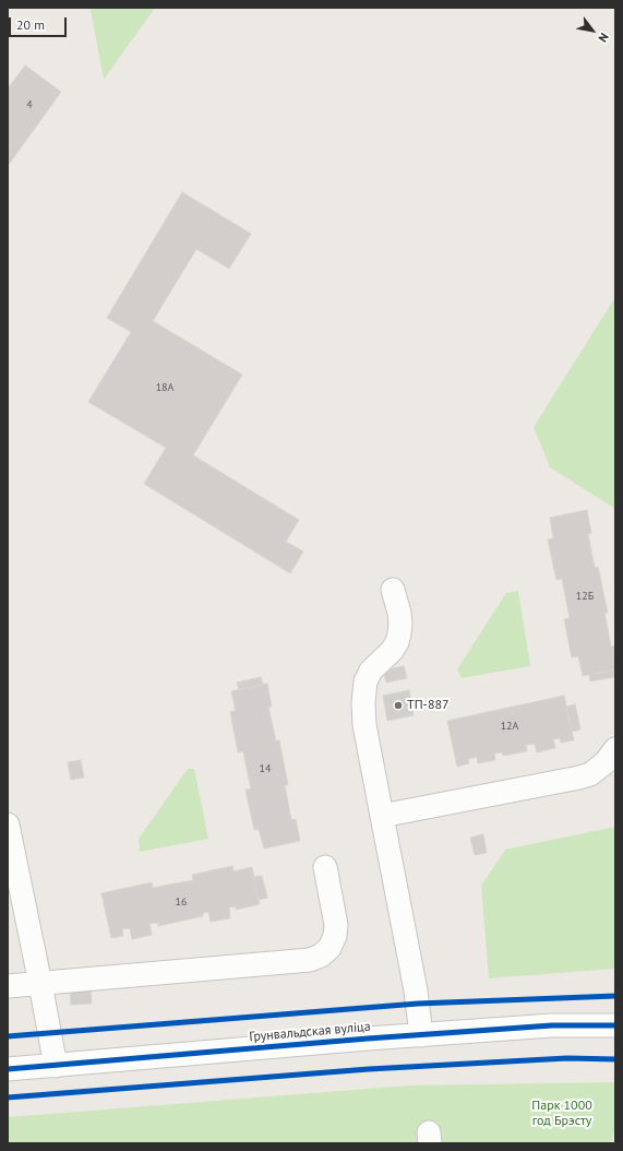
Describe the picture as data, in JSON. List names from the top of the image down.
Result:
{
  "streets": {
    "street": ["Грунвальдская вуліца"]
  },
  "parks": ["Парк 1000 год Брэсту"],
  "places": ["ТП-887"],
  "house_numbers": [
    "4",
    "18А",
    "12Б",
    "12А",
    "14",
    "16"
  ],
  "scale_bar": "20 m",
  "north": "bottom right"
}
